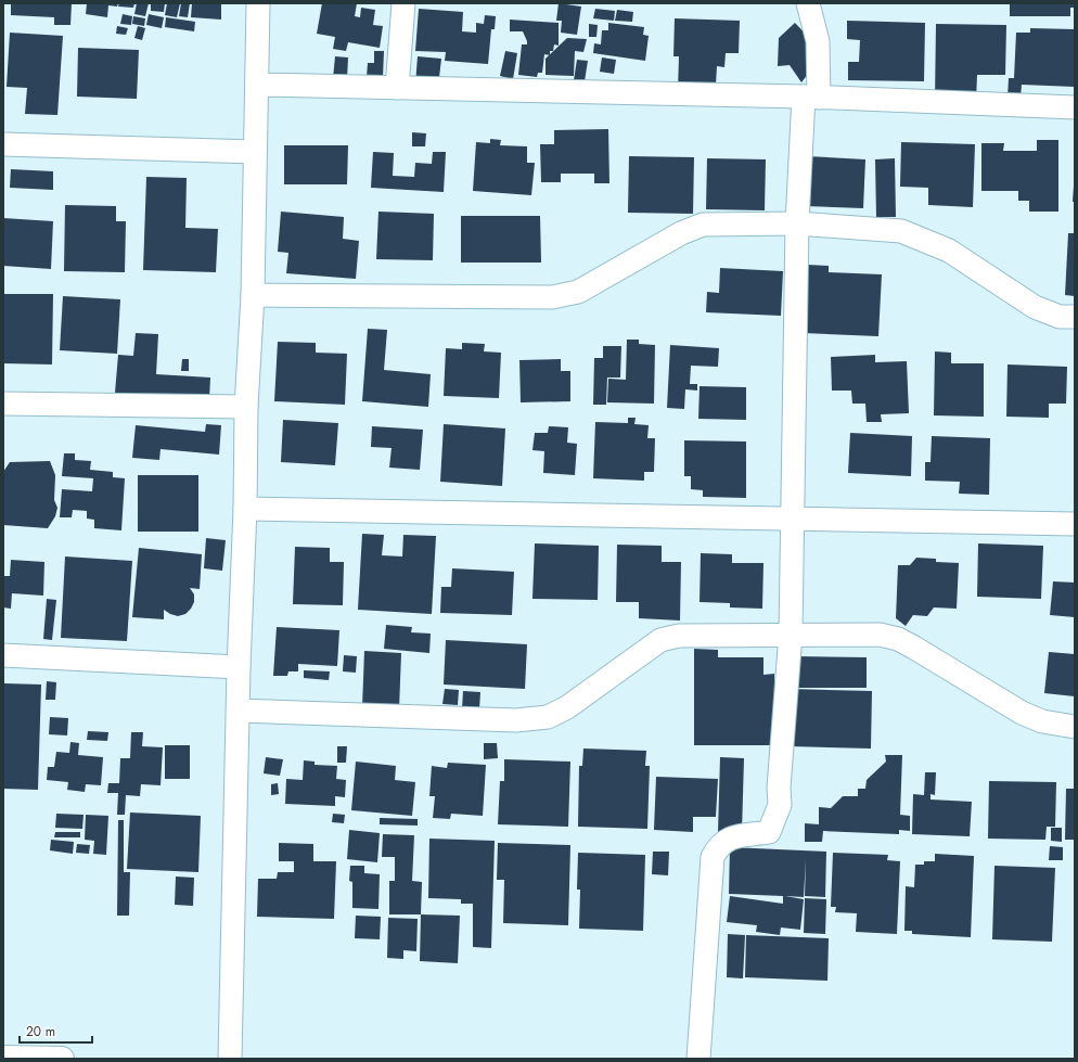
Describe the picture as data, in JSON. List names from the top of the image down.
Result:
{
  "scale_bar": "20 m"
}
